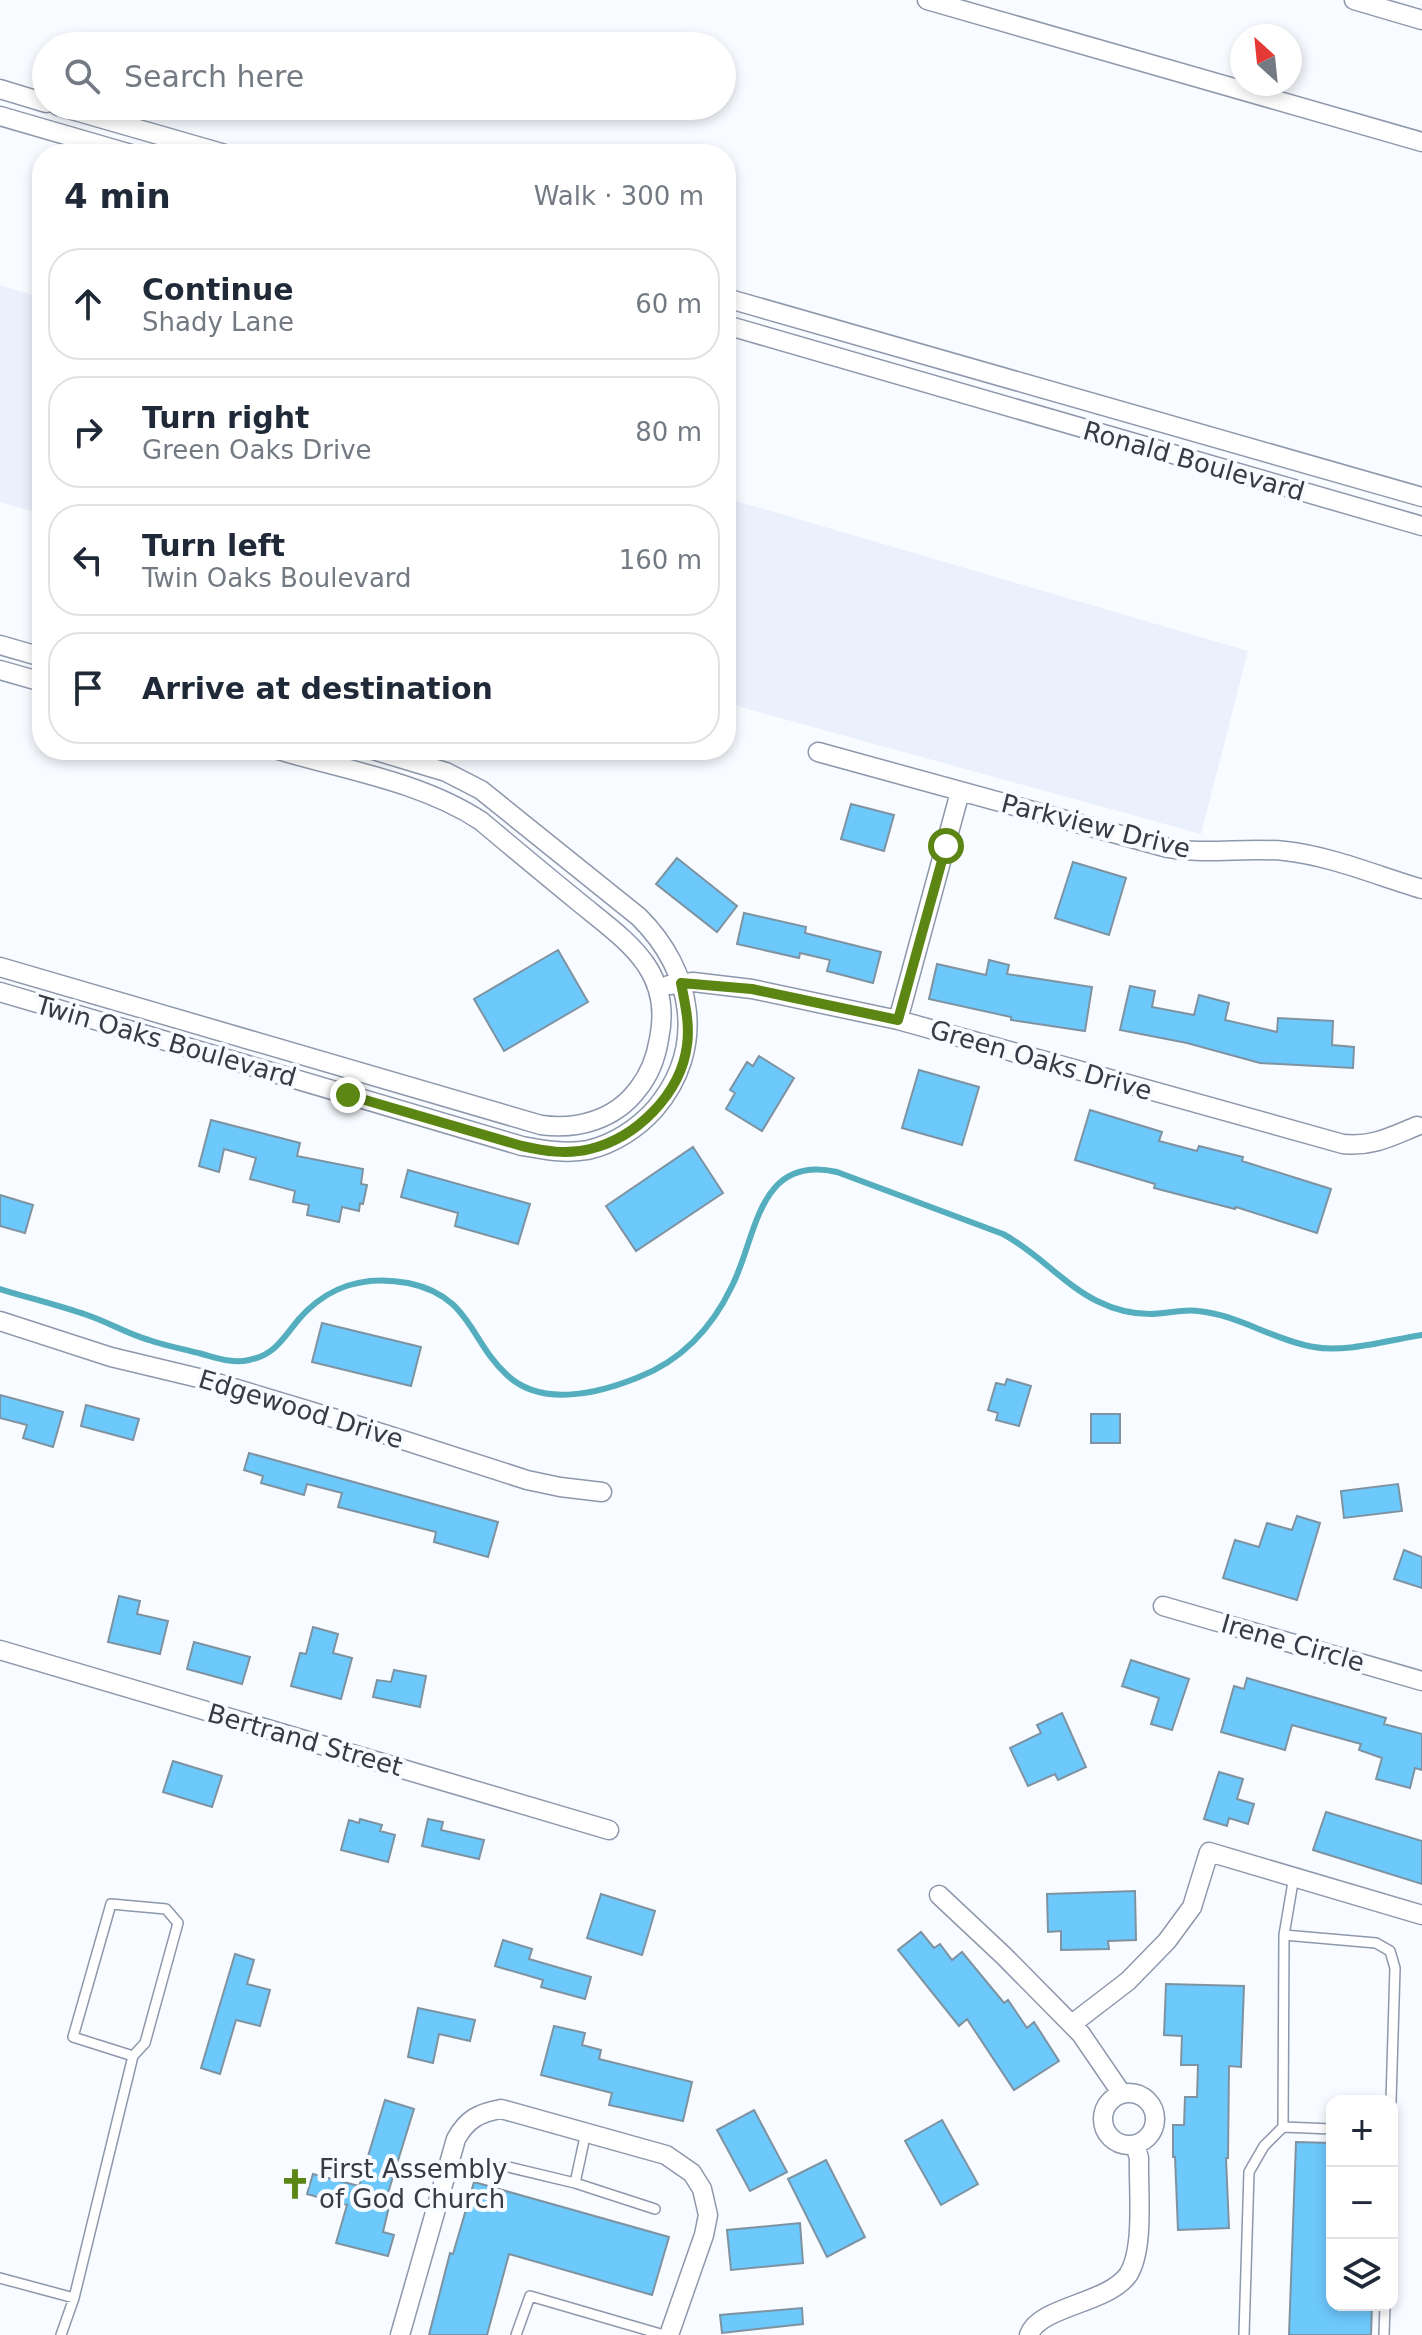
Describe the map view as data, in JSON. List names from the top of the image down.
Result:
{
  "streets": {
    "street": [
      "Ronald Boulevard",
      "Parkview Drive",
      "Twin Oaks Boulevard",
      "Green Oaks Drive",
      "Edgewood Drive",
      "Irene Circle",
      "Bertrand Street"
    ]
  },
  "crossings": [
    ["Twin Oaks Boulevard", "Green Oaks Drive"]
  ],
  "places": {
    "church": ["First Assembly of God Church"]
  },
  "north": "top left",
  "page": {
    "search": "Search here",
    "heading": ["4 min", "Walk · 300 m"],
    "list": [
      ["Continue", "Shady Lane", "60 m"],
      ["Turn right", "Green Oaks Drive", "80 m"],
      ["Turn left", "Twin Oaks Boulevard", "160 m"],
      "Arrive at destination"
    ],
    "map_buttons": ["+", "−"]
  }
}
